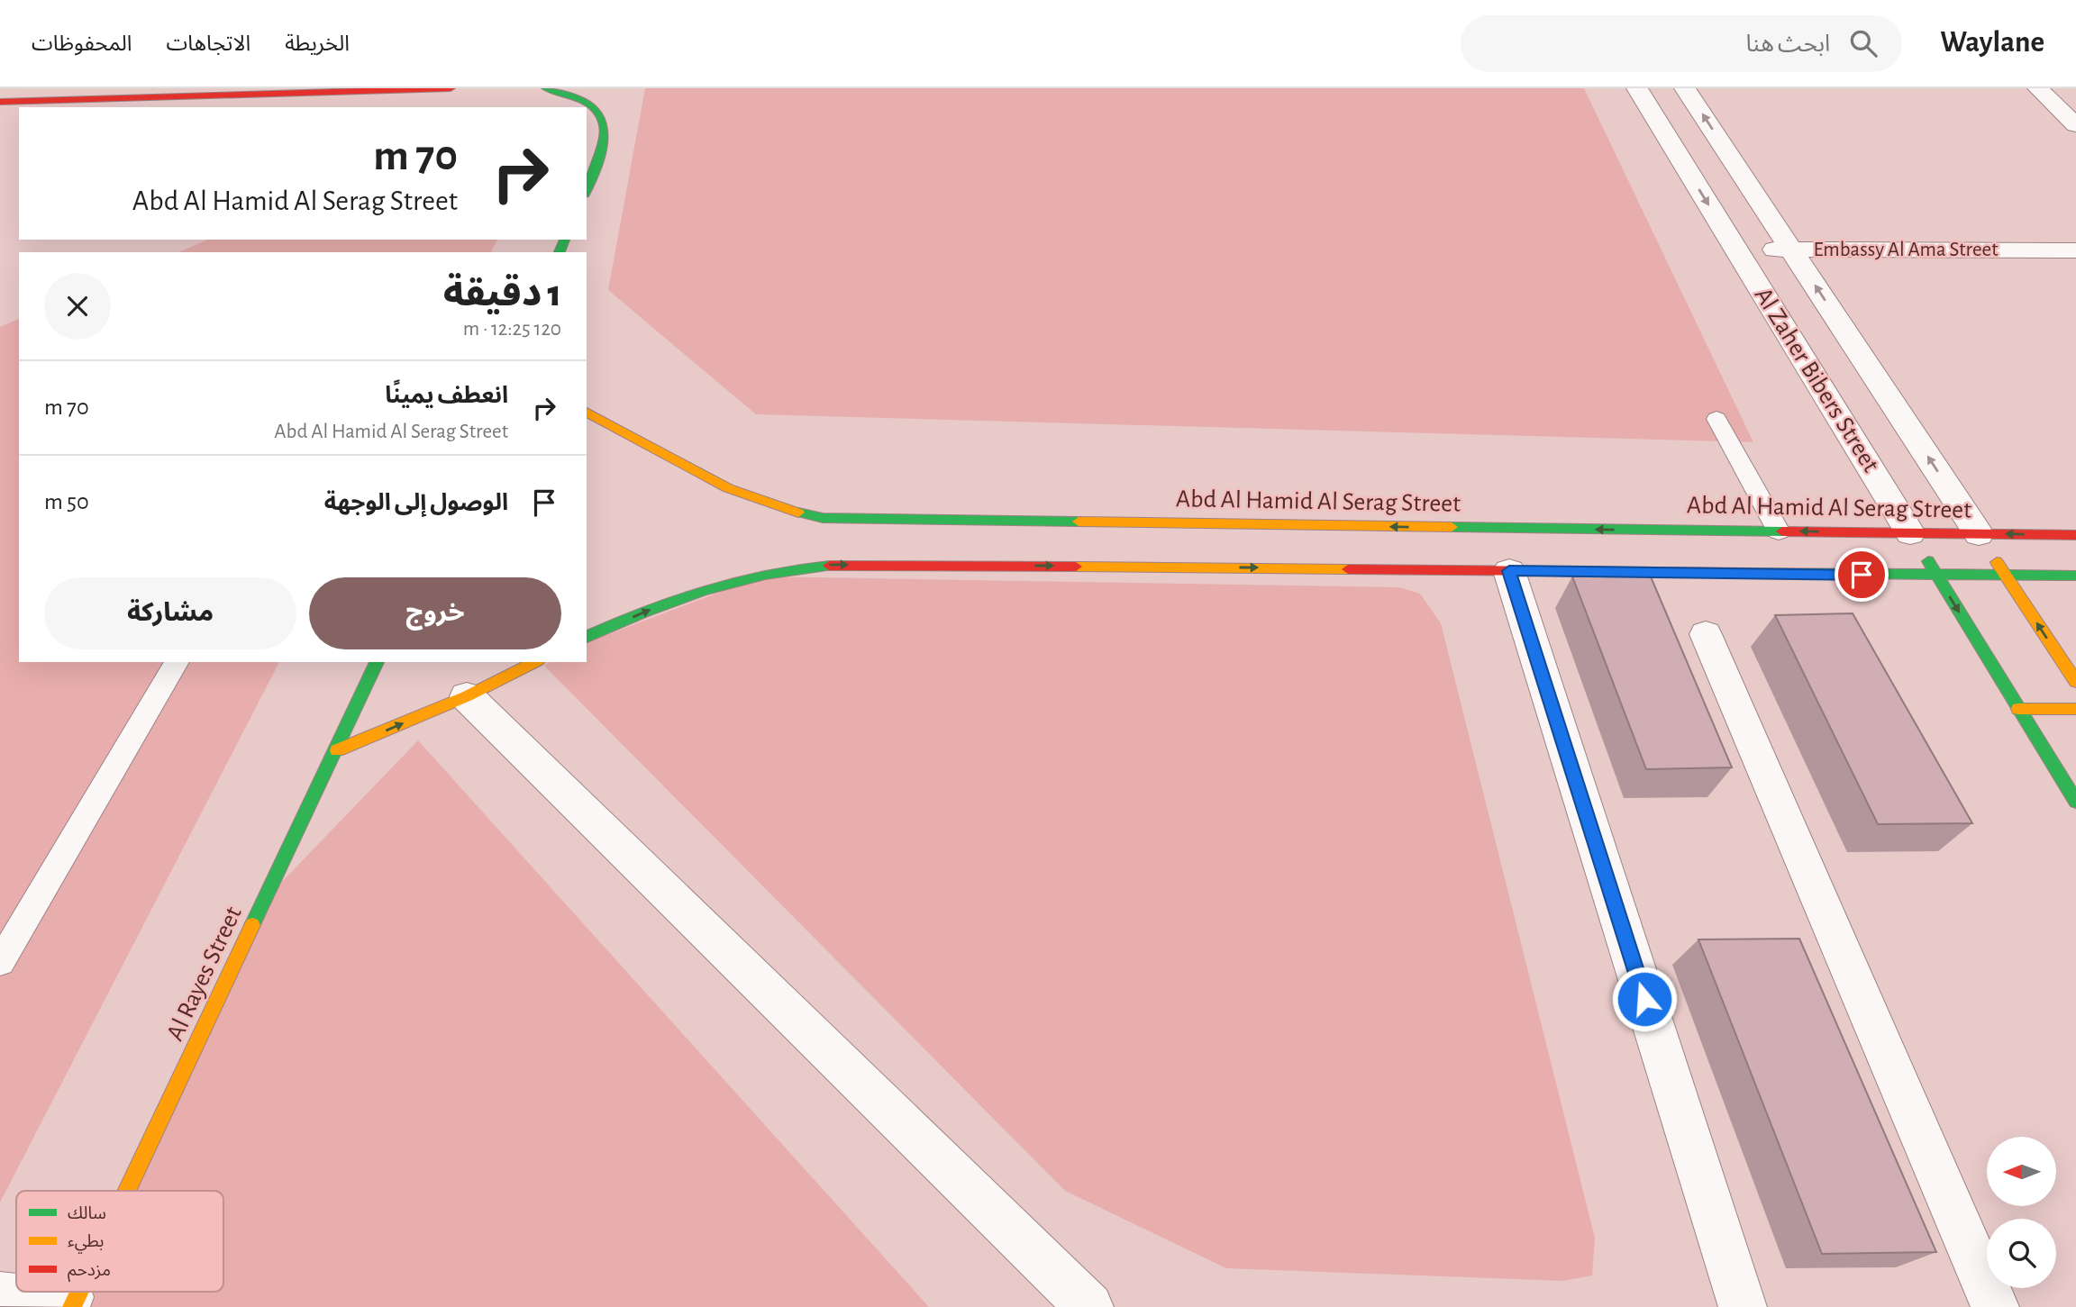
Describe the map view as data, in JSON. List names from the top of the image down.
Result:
{
  "streets": {
    "street": [
      "Embassy Al Ama Street",
      "Al Zaher Bibers Street",
      "Abd Al Hamid Al Serag Street",
      "Al Rayes Street"
    ]
  },
  "crossings": [
    ["Embassy Al Ama Street", "Al Zaher Bibers Street"],
    ["Al Zaher Bibers Street", "Abd Al Hamid Al Serag Street"]
  ],
  "legend": ["سالك", "بطيء", "مزدحم"],
  "north": "left",
  "page": {
    "header": "Waylane",
    "search": "ابحث هنا",
    "nav": ["الخريطة", "الاتجاهات", "المحفوظات"],
    "turn": ["70 m", "Abd Al Hamid Al Serag Street"],
    "heading": ["1 دقيقة", "120 m · 12:25"],
    "list": [
      {
        "name": "انعطف يمينًا",
        "note": "Abd Al Hamid Al Serag Street",
        "value": "70 m"
      },
      {
        "name": "الوصول إلى الوجهة",
        "value": "50 m"
      }
    ],
    "buttons": ["خروج", "مشاركة"]
  }
}
